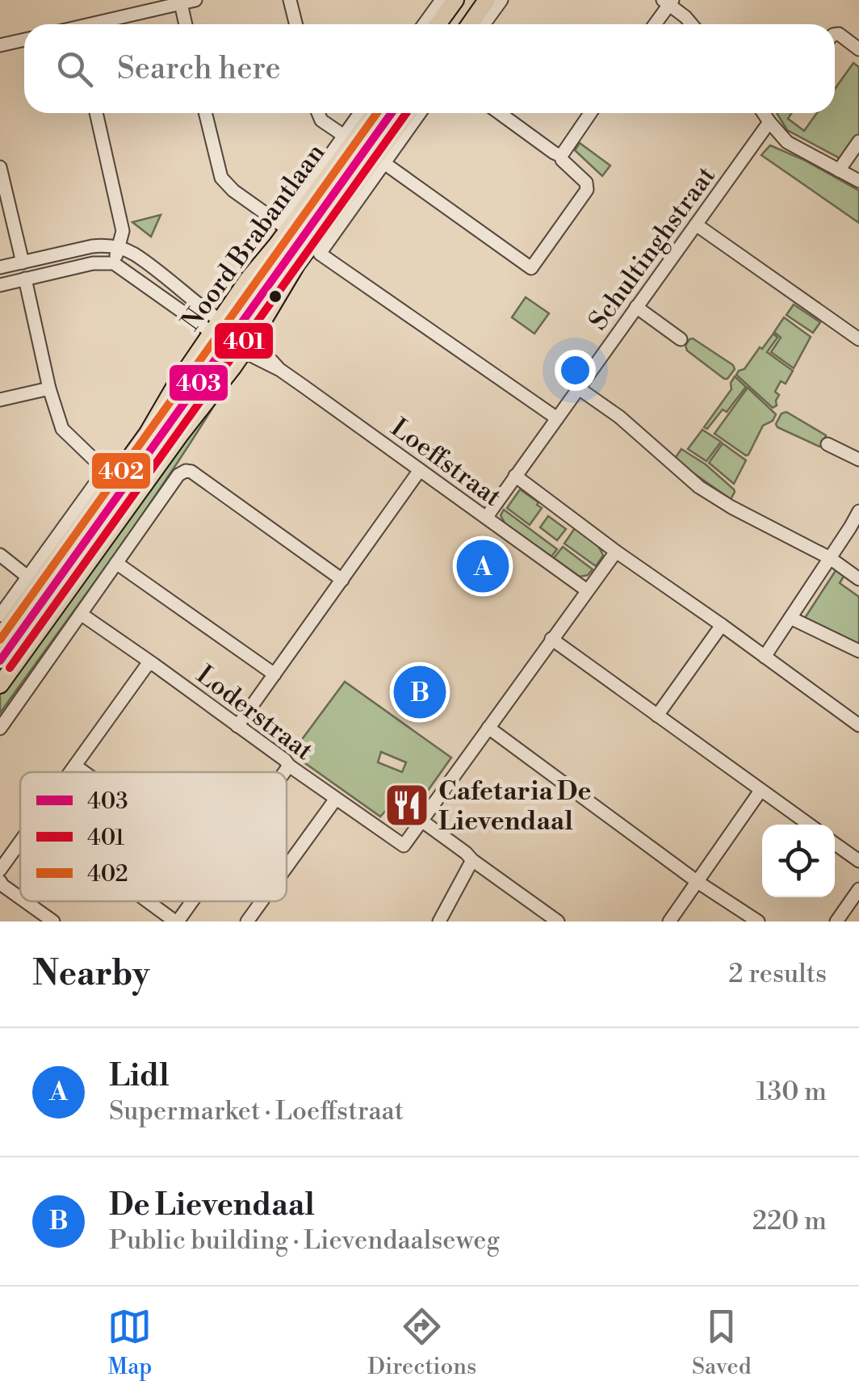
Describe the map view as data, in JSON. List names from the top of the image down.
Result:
{
  "streets": {
    "main road": ["Noord Brabantlaan"],
    "street": ["Schultinghstraat", "Loeffstraat", "Loderstraat"]
  },
  "crossings": [
    ["Noord Brabantlaan", "Loeffstraat"],
    ["Schultinghstraat", "Loeffstraat"]
  ],
  "places": {
    "restaurant": ["Cafetaria De Lievendaal"]
  },
  "lines": ["transit line 403", "transit line 401", "transit line 402"],
  "legend": ["403", "401", "402"],
  "page": {
    "search": "Search here",
    "pins": ["A", "B"],
    "heading": ["Nearby", "2 results"],
    "list": [
      {
        "mark": "A",
        "name": "Lidl",
        "note": "Supermarket · Loeffstraat",
        "value": "130 m"
      },
      {
        "mark": "B",
        "name": "De Lievendaal",
        "note": "Public building · Lievendaalseweg",
        "value": "220 m"
      }
    ],
    "nav": ["Map", "Directions", "Saved"]
  }
}
